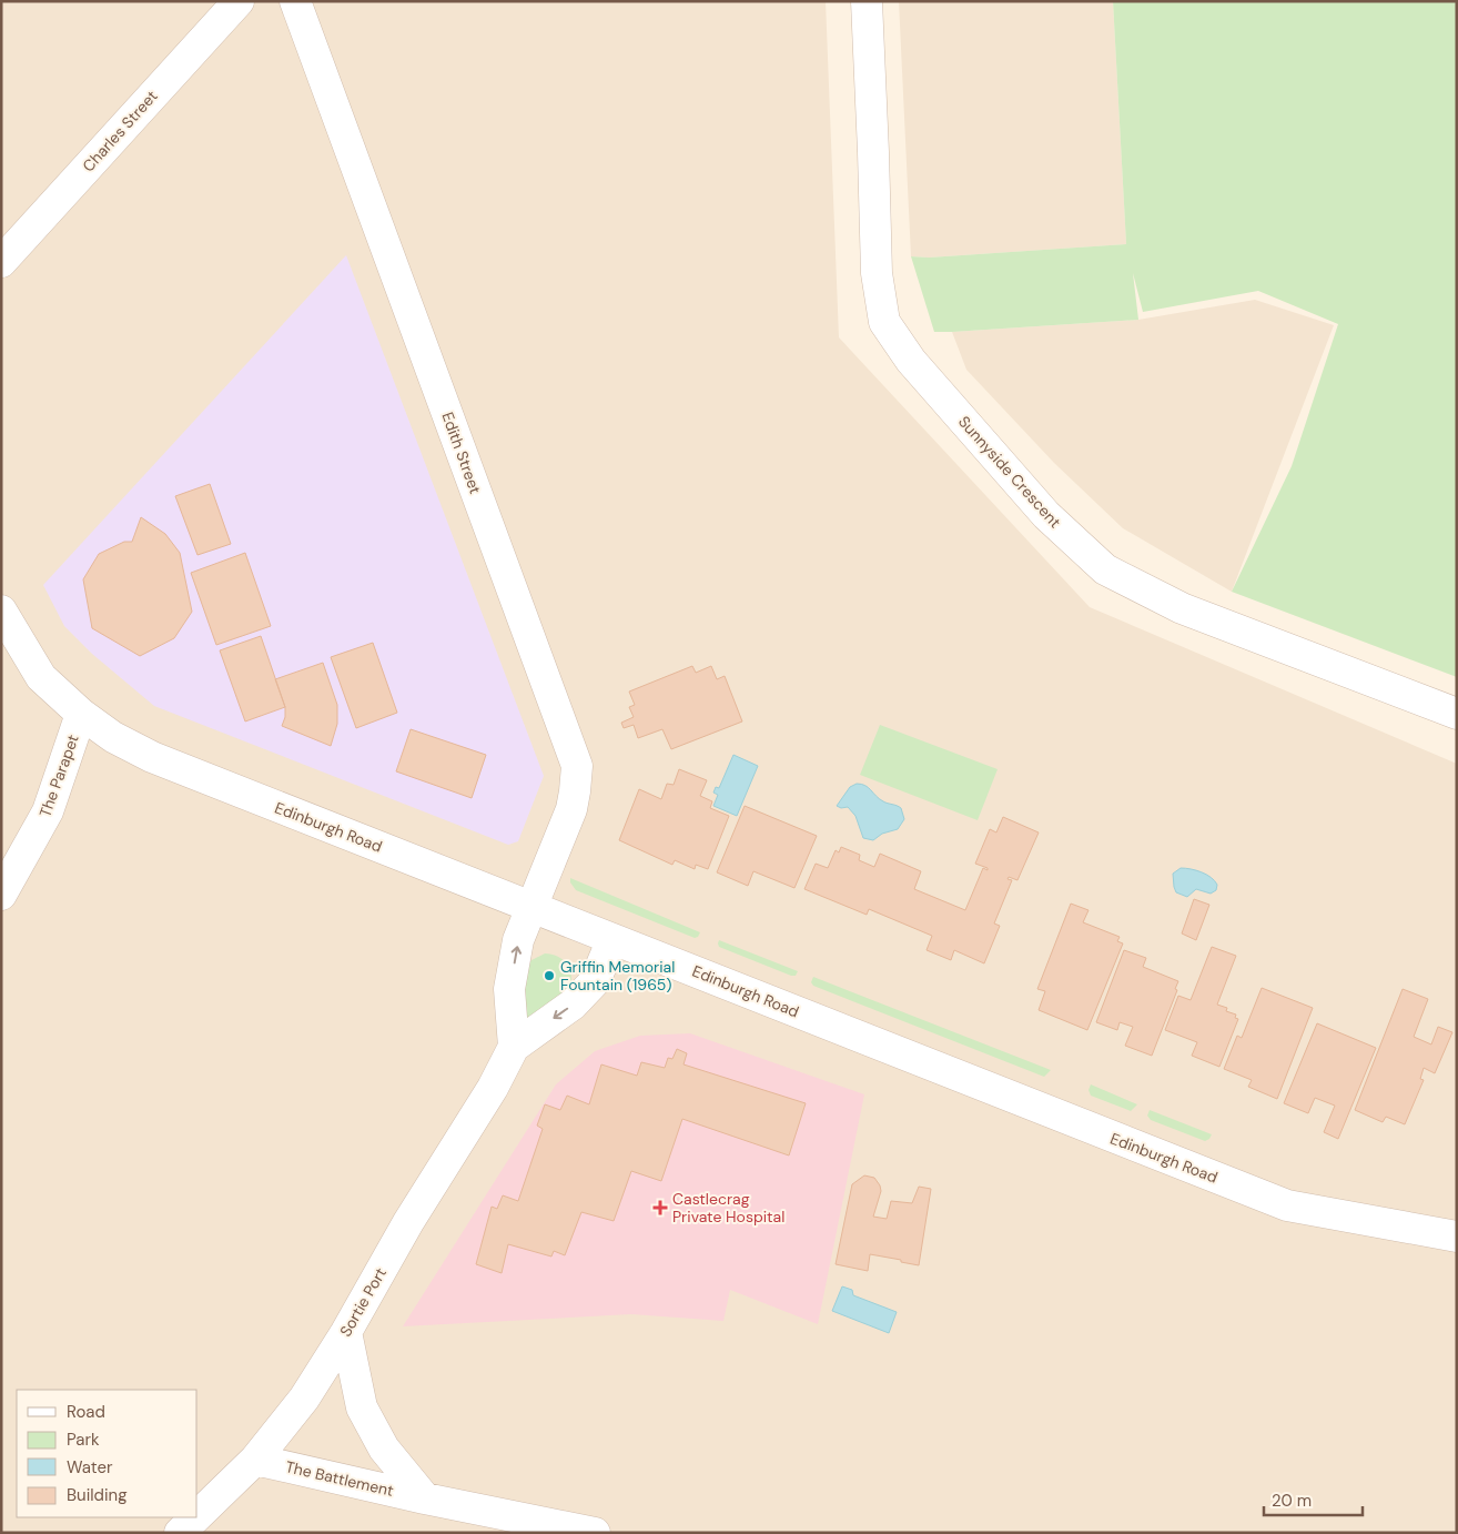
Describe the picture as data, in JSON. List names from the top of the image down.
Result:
{
  "streets": {
    "street": [
      "Charles Street",
      "Edith Street",
      "Sunnyside Crescent",
      "The Parapet",
      "Edinburgh Road",
      "Sortie Port",
      "The Battlement"
    ]
  },
  "crossings": [
    ["Edith Street", "Edinburgh Road"],
    ["Edith Street", "Sortie Port"],
    ["The Parapet", "Edinburgh Road"],
    ["Edinburgh Road", "Sortie Port"],
    ["Sortie Port", "The Battlement"]
  ],
  "places": {
    "other": ["Griffin Memorial Fountain (1965)"],
    "health": ["Castlecrag Private Hospital"]
  },
  "legend": [
    "Road",
    "Park",
    "Water",
    "Building"
  ],
  "scale_bar": "20 m"
}
